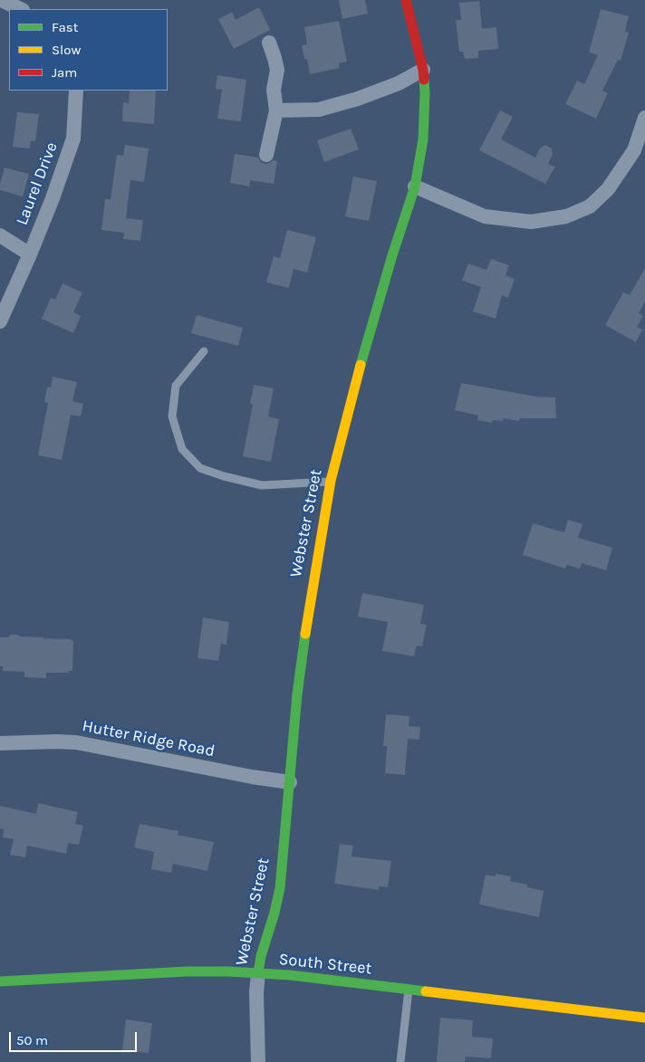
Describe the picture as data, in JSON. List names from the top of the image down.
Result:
{
  "streets": {
    "street": [
      "Laurel Drive",
      "Webster Street",
      "Hutter Ridge Road",
      "South Street"
    ]
  },
  "crossings": [
    ["Webster Street", "Hutter Ridge Road"],
    ["Webster Street", "South Street"]
  ],
  "legend": ["Fast", "Slow", "Jam"],
  "scale_bar": "50 m"
}
